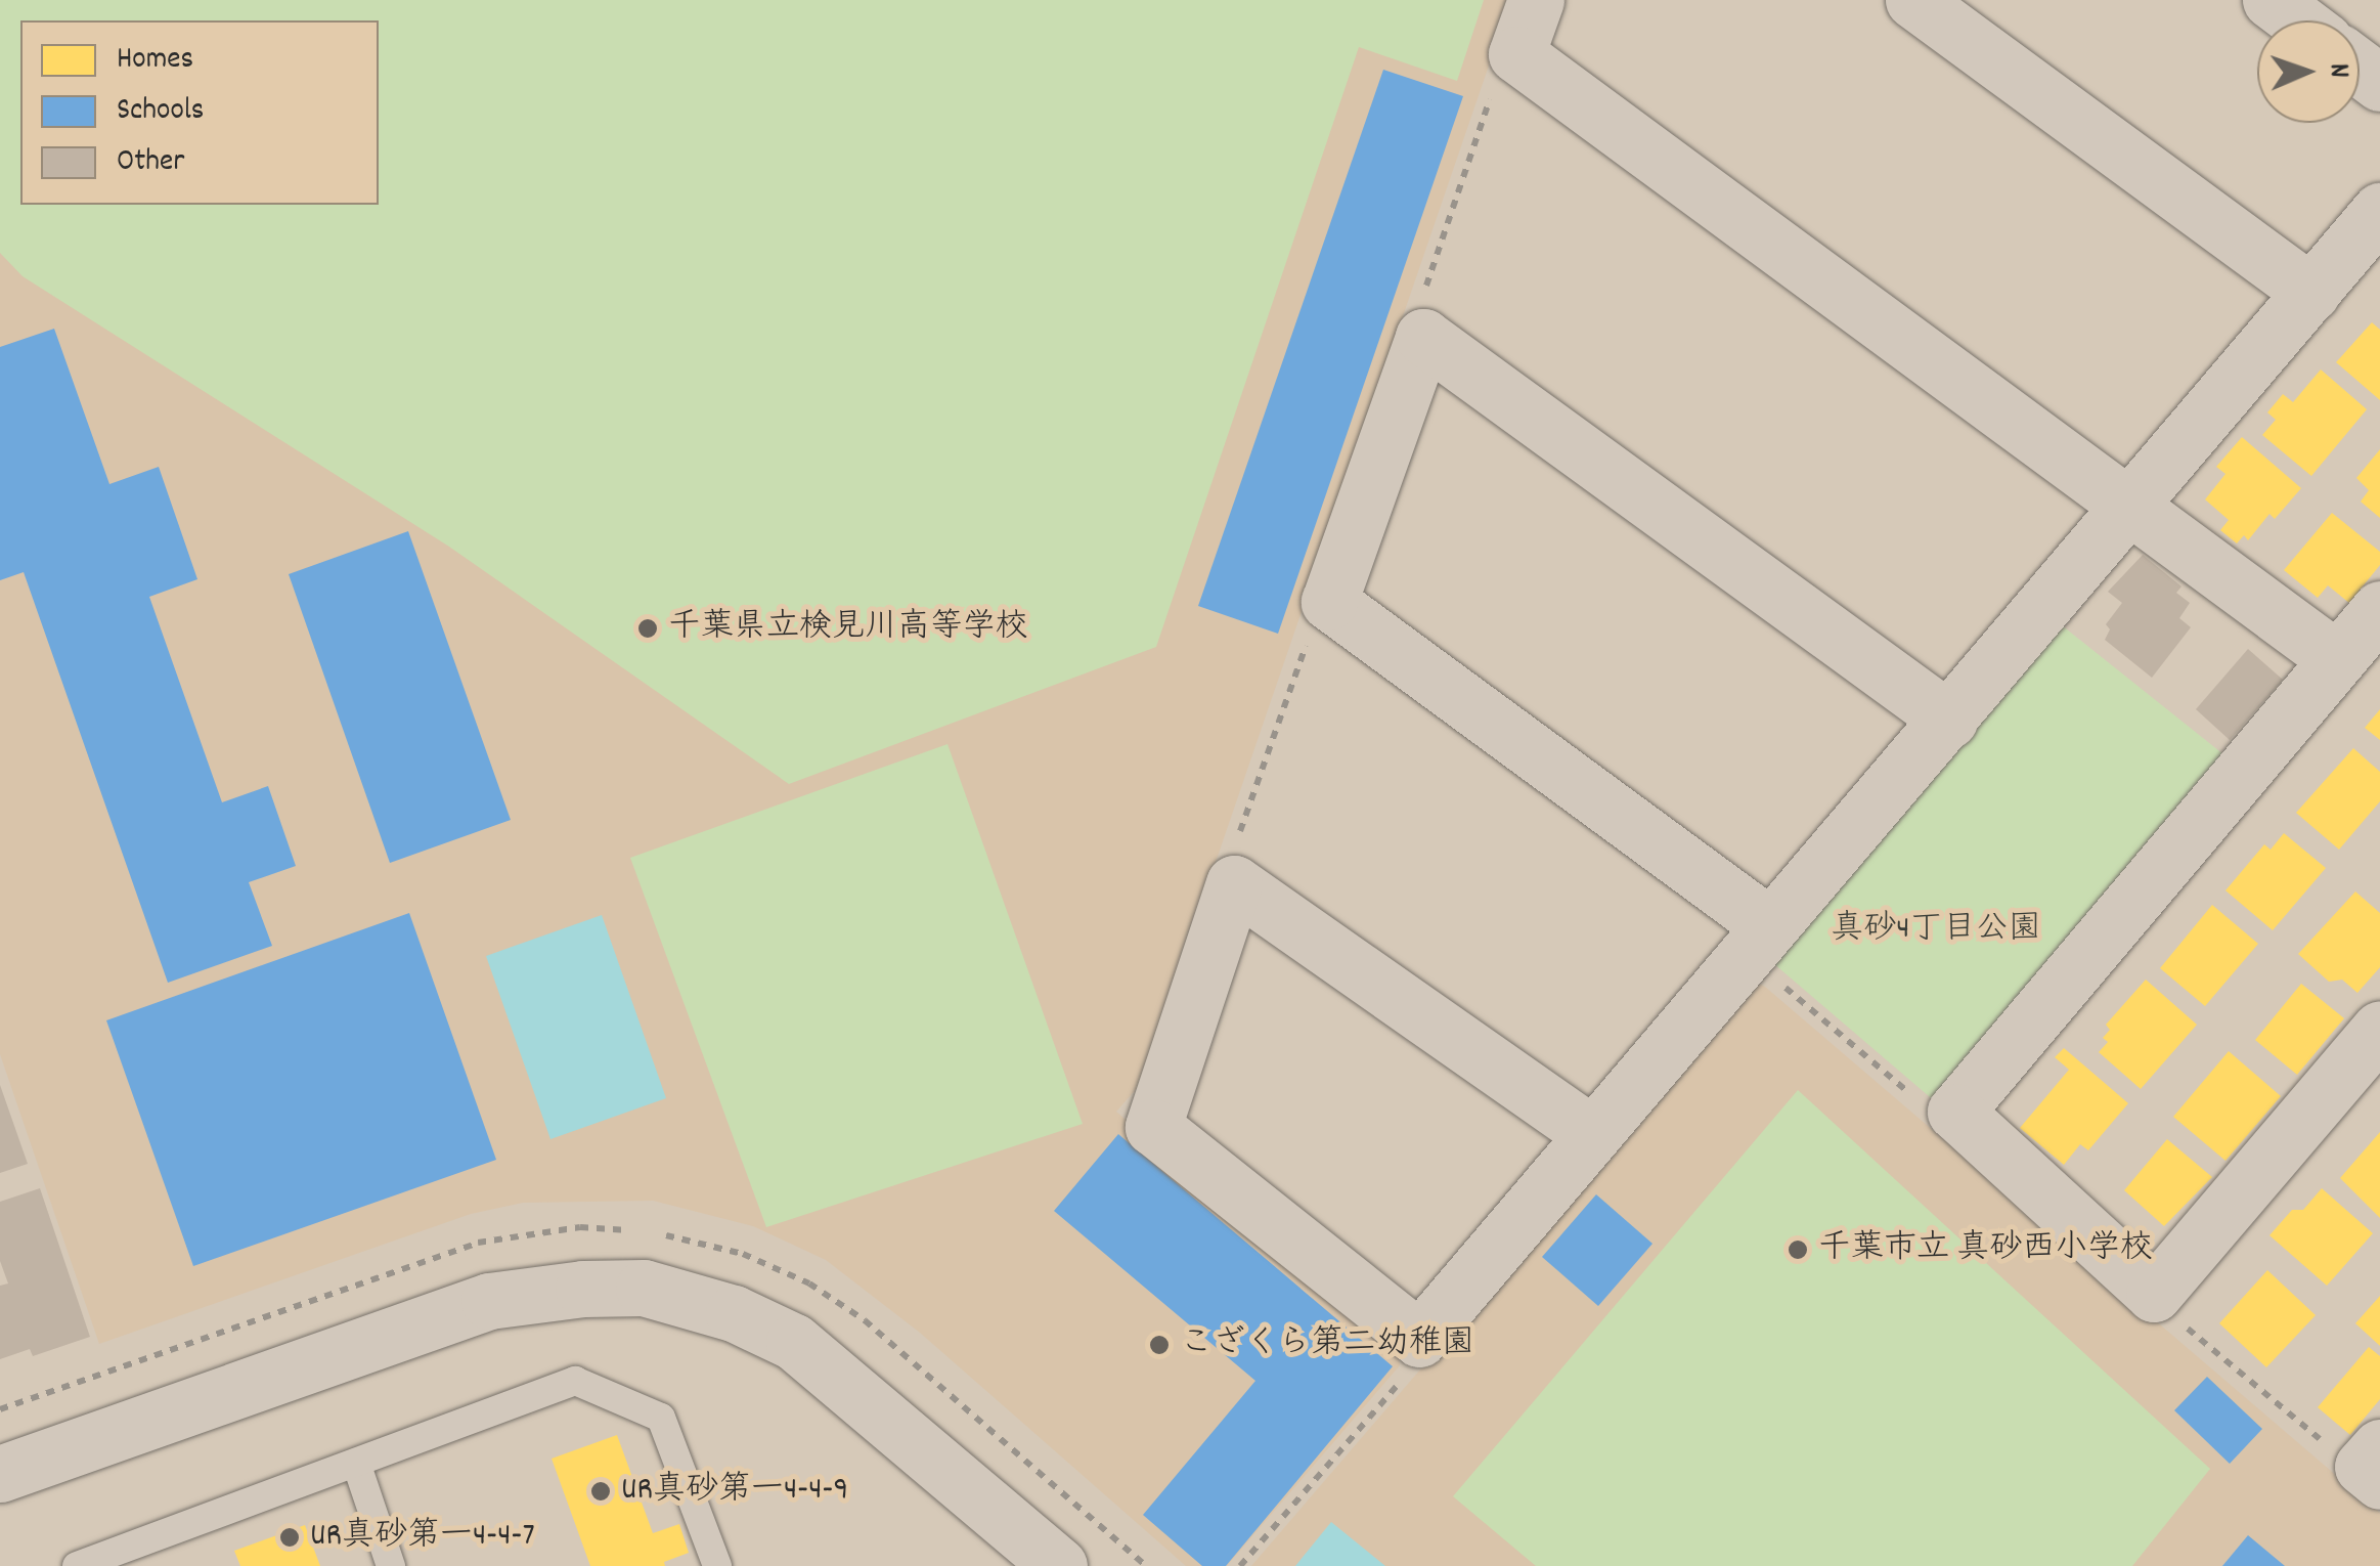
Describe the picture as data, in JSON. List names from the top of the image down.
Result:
{
  "parks": ["真砂4丁目公園"],
  "places": [
    "千葉県立検見川高等学校",
    "千葉市立 真砂西小学校",
    "こざくら第二幼稚園",
    "UR真砂第一4-4-9",
    "UR真砂第一4-4-7"
  ],
  "legend": ["Homes", "Schools", "Other"],
  "north": "right"
}
